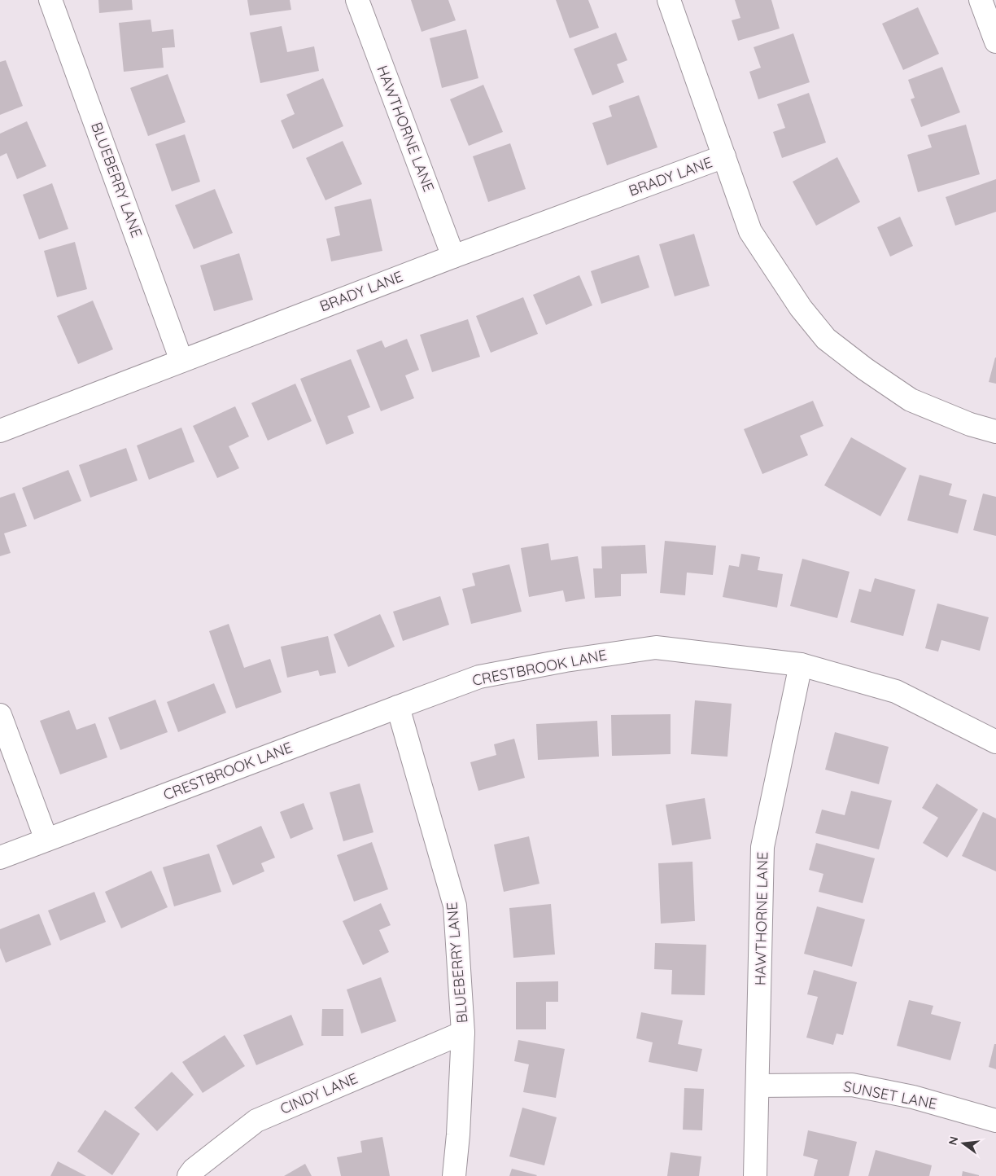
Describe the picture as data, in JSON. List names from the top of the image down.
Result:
{
  "streets": {
    "street": [
      "HAWTHORNE LANE",
      "BRADY LANE",
      "BLUEBERRY LANE",
      "CRESTBROOK LANE",
      "CINDY LANE",
      "SUNSET LANE"
    ]
  },
  "crossings": [
    ["HAWTHORNE LANE", "BRADY LANE"],
    ["HAWTHORNE LANE", "CRESTBROOK LANE"],
    ["HAWTHORNE LANE", "SUNSET LANE"],
    ["BRADY LANE", "BLUEBERRY LANE"],
    ["BLUEBERRY LANE", "CRESTBROOK LANE"],
    ["BLUEBERRY LANE", "CINDY LANE"]
  ],
  "north": "left"
}
